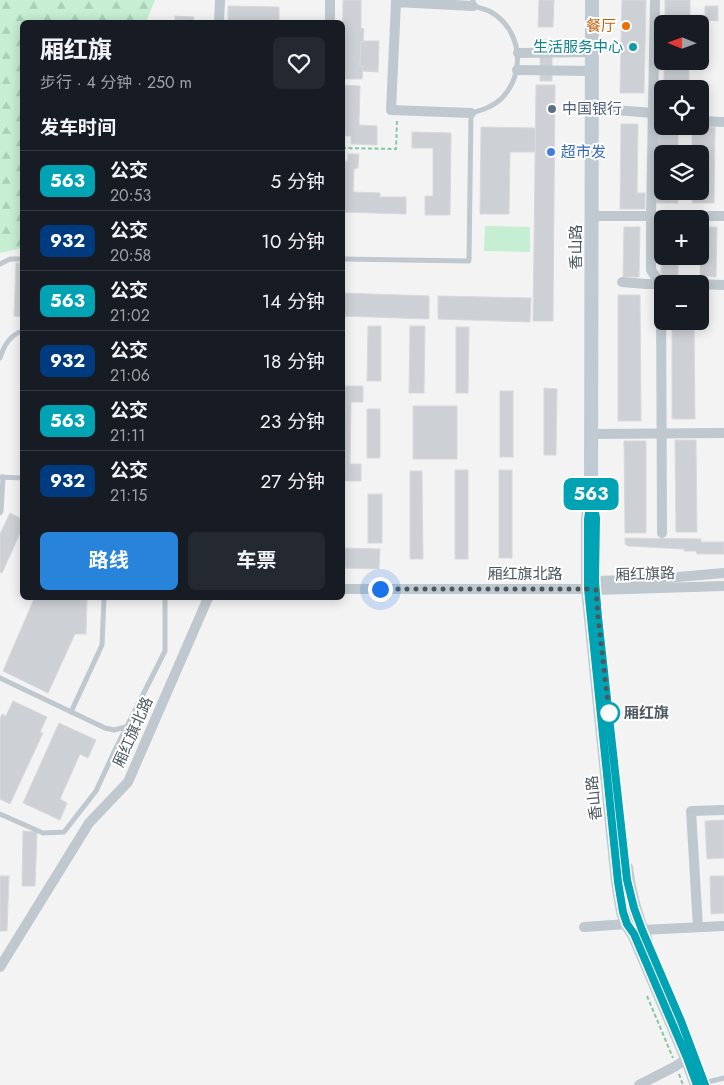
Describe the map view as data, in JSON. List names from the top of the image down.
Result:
{
  "streets": {
    "street": ["香山路", "厢红旗北路", "厢红旗路"]
  },
  "crossings": [
    ["香山路", "厢红旗北路"],
    ["香山路", "厢红旗路"],
    ["厢红旗北路", "厢红旗路"]
  ],
  "places": [
    "餐厅",
    "生活服务中心",
    "中国银行",
    "超市发",
    "厢红旗"
  ],
  "lines": ["bus line 563"],
  "north": "left",
  "page": {
    "on_map": "563",
    "map_buttons": ["+", "−"],
    "heading": [
      ["厢红旗", "步行 · 4 分钟 · 250 m"],
      "发车时间"
    ],
    "list": [
      {
        "mark": "563",
        "name": "公交",
        "note": "20:53",
        "value": "5 分钟"
      },
      {
        "mark": "932",
        "name": "公交",
        "note": "20:58",
        "value": "10 分钟"
      },
      {
        "mark": "563",
        "name": "公交",
        "note": "21:02",
        "value": "14 分钟"
      },
      {
        "mark": "932",
        "name": "公交",
        "note": "21:06",
        "value": "18 分钟"
      },
      {
        "mark": "563",
        "name": "公交",
        "note": "21:11",
        "value": "23 分钟"
      },
      {
        "mark": "932",
        "name": "公交",
        "note": "21:15",
        "value": "27 分钟"
      }
    ],
    "buttons": ["路线", "车票"]
  }
}
